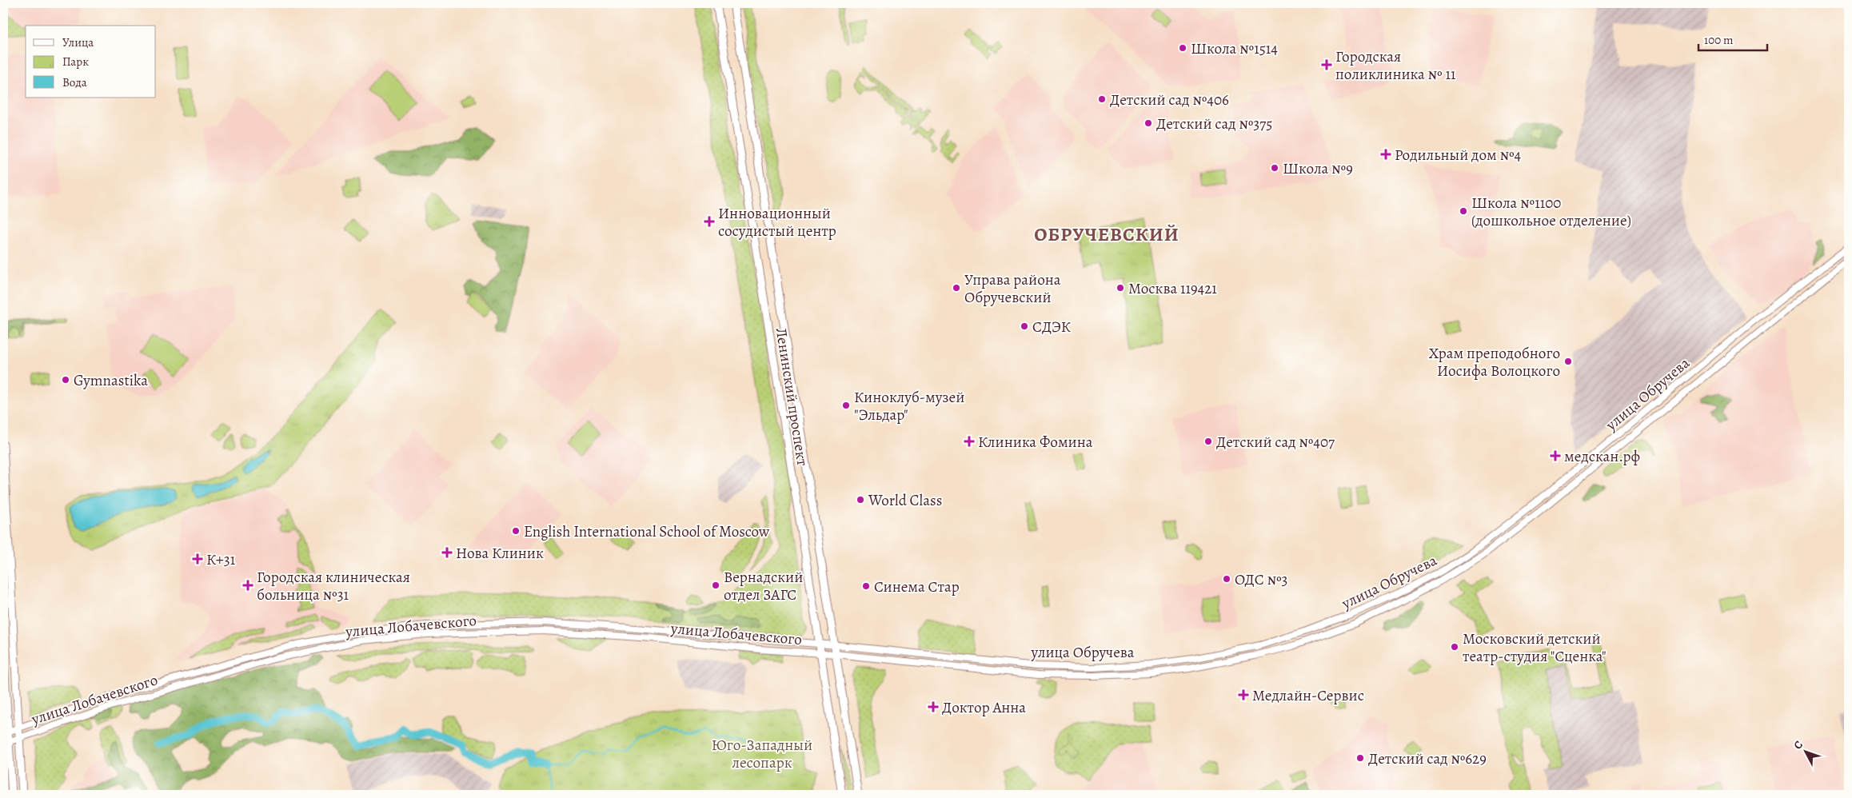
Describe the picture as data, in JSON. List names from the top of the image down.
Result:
{
  "streets": {
    "main road": ["улица Обручева", "Ленинский проспект", "улица Лобачевского"]
  },
  "crossings": [
    ["улица Обручева", "Ленинский проспект"],
    ["улица Обручева", "улица Лобачевского"],
    ["Ленинский проспект", "улица Лобачевского"]
  ],
  "districts": ["ОБРУЧЕВСКИЙ"],
  "parks": ["Юго-Западный лесопарк"],
  "places": {
    "other": [
      "Школа №1514",
      "Детский сад №406",
      "Детский сад №375",
      "Школа №9",
      "Школа №1100 (дошкольное отделение)",
      "Управа района Обручевский",
      "Москва 119421",
      "СДЭК",
      "Храм преподобного Иосифа Волоцкого",
      "Gymnastika",
      "Киноклуб-музей \"Эльдар\"",
      "Детский сад №407",
      "World Class",
      "English International School of Moscow",
      "ОДС №3",
      "Вернадский отдел ЗАГС",
      "Синема Стар",
      "Московский детский театр-студия \"Сценка\"",
      "Детский сад №629"
    ],
    "health": [
      "Городская поликлиника № 11",
      "Родильный дом №4",
      "Инновационный сосудистый центр",
      "Клиника Фомина",
      "медскан.рф",
      "Нова Клиник",
      "К+31",
      "Городская клиническая больница №31",
      "Медлайн-Сервис",
      "Доктор Анна"
    ]
  },
  "legend": ["Улица", "Парк", "Вода"],
  "scale_bar": "100 m",
  "north": "top left"
}
